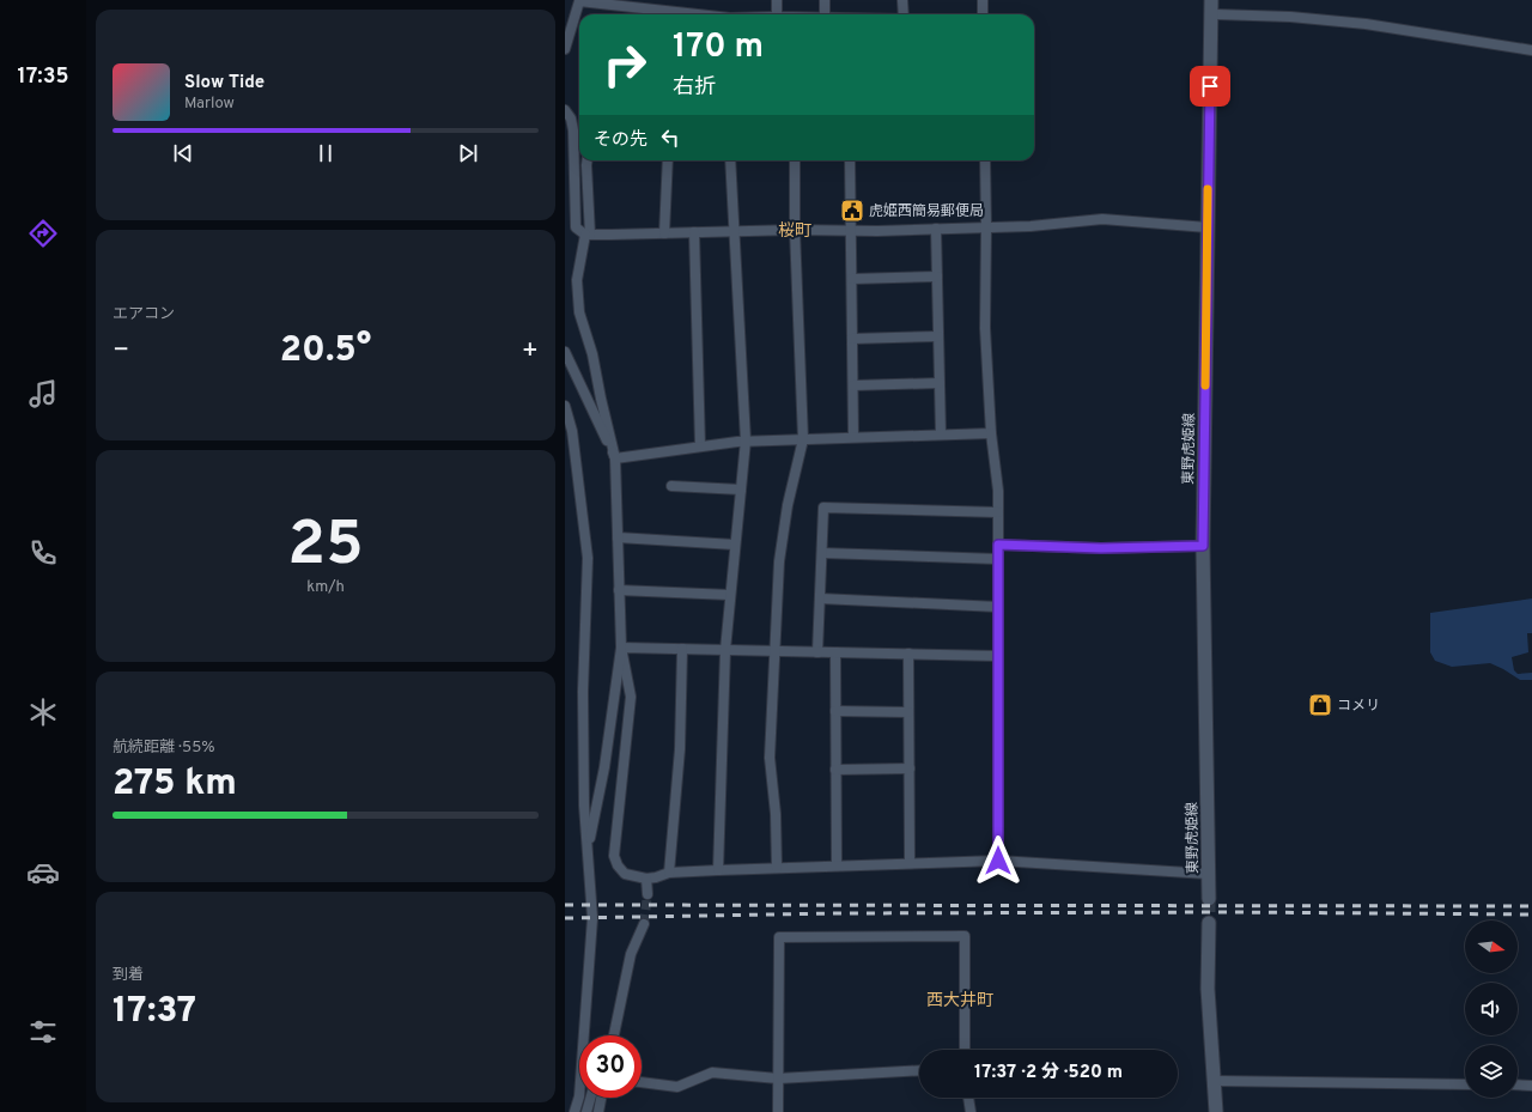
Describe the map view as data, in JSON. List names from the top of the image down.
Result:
{
  "streets": {
    "main road": ["東野虎姫線"]
  },
  "districts": ["桜町", "西大井町"],
  "places": {
    "public building": ["虎姫西簡易郵便局"],
    "shop": ["コメリ"]
  },
  "north": "right",
  "page": {
    "tabs": "17:35",
    "turn": ["170 m", "右折"],
    "song": ["Slow Tide", "Marlow"],
    "then": "その先",
    "tile": [
      "エアコン",
      ["25", "km/h"],
      ["航続距離 · 55%", "275 km"],
      ["到着", "17:37"]
    ],
    "heat": ["−", "20.5°", "+"],
    "limit": "30",
    "trip": "17:37 · 2 分 · 520 m"
  }
}
